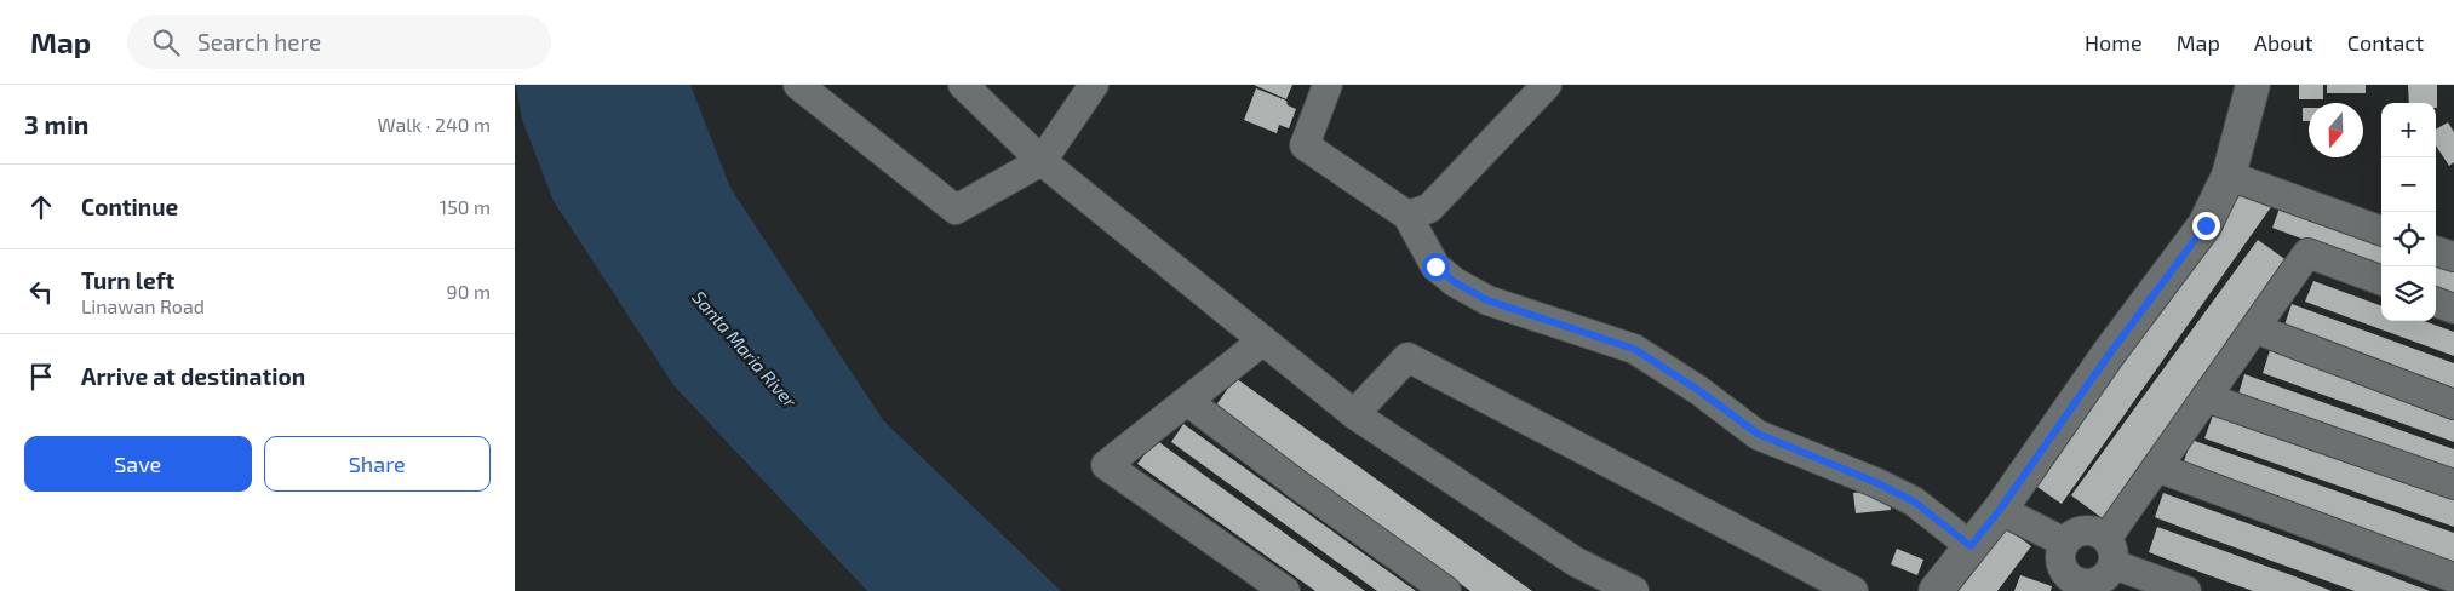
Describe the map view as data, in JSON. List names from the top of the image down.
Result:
{
  "water": ["Santa Maria River"],
  "north": "bottom",
  "page": {
    "header": "Map",
    "search": "Search here",
    "nav": [
      "Home",
      "Map",
      "About",
      "Contact"
    ],
    "heading": ["3 min", "Walk · 240 m"],
    "map_buttons": ["+", "−"],
    "list": [
      ["Continue", "150 m"],
      ["Turn left", "Linawan Road", "90 m"],
      "Arrive at destination"
    ],
    "buttons": ["Save", "Share"]
  }
}
